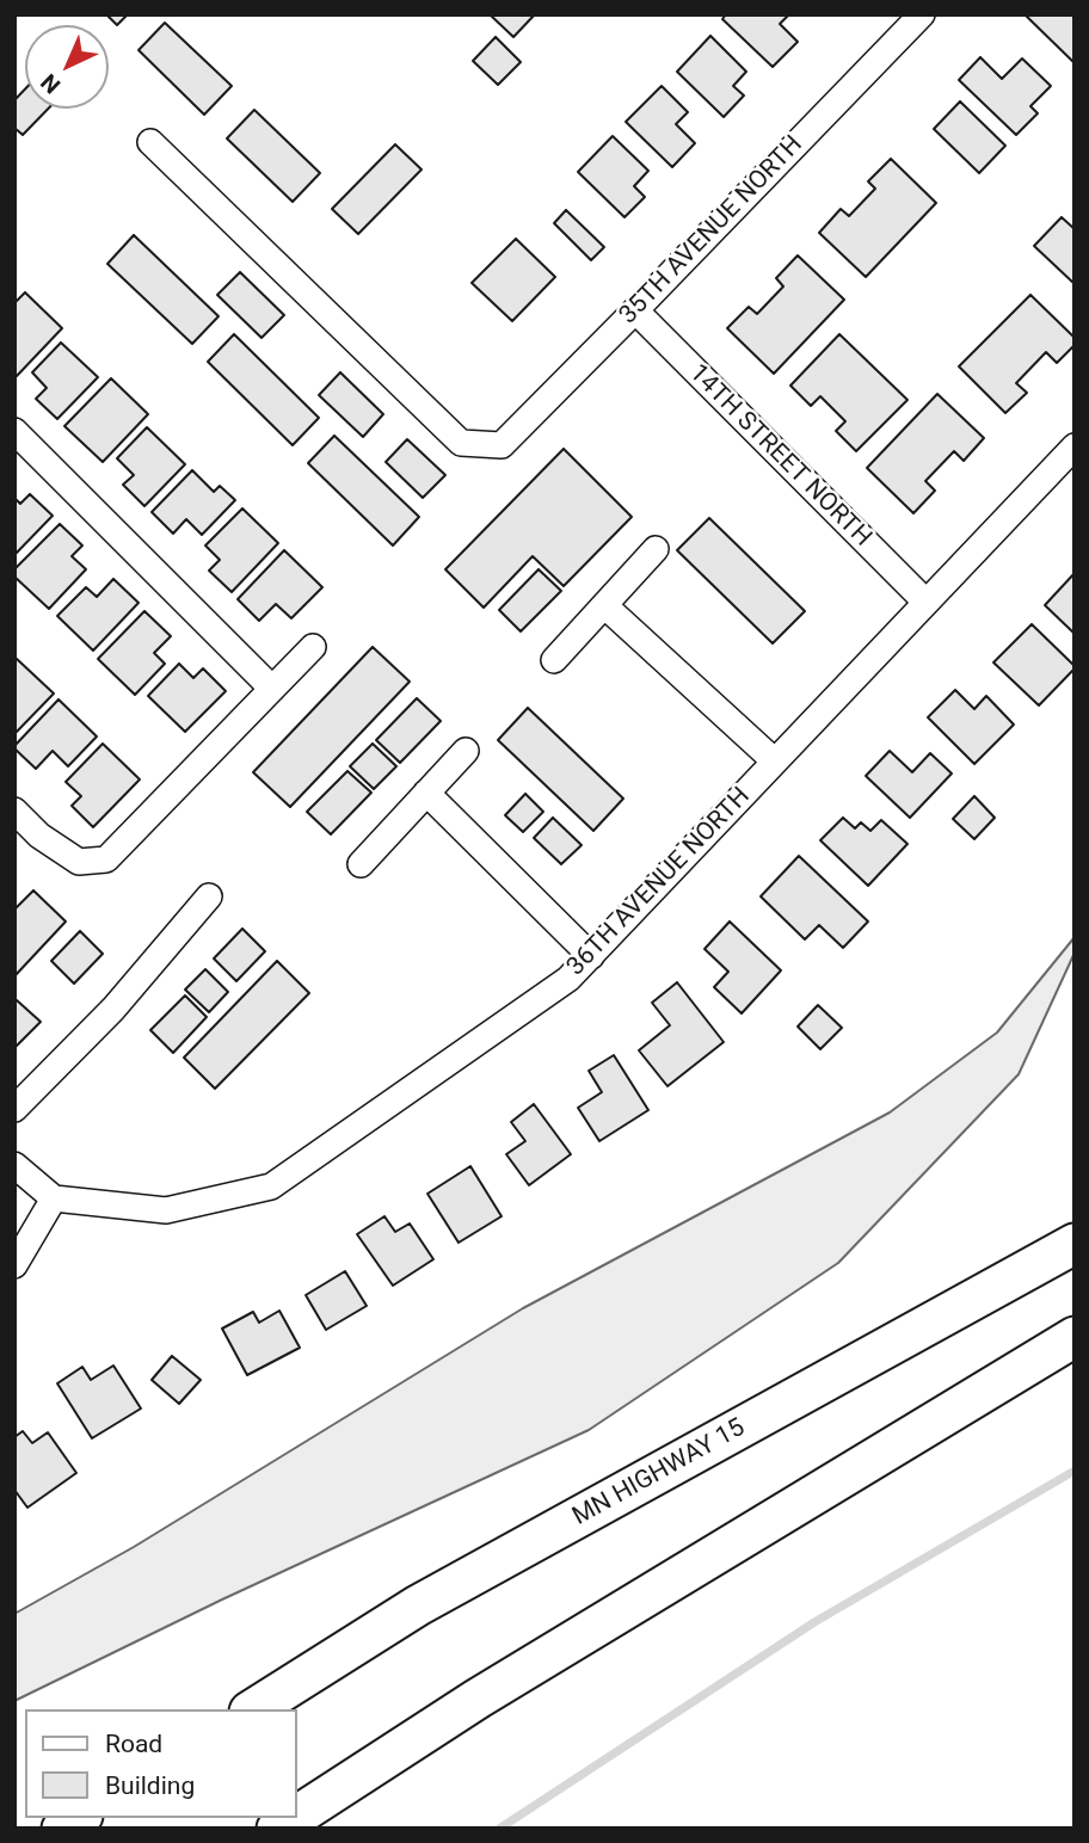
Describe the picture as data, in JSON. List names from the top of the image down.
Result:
{
  "streets": {
    "highway": ["MN HIGHWAY 15"],
    "street": ["35TH AVENUE NORTH", "14TH STREET NORTH", "36TH AVENUE NORTH"]
  },
  "crossings": [
    ["35TH AVENUE NORTH", "14TH STREET NORTH"],
    ["14TH STREET NORTH", "36TH AVENUE NORTH"]
  ],
  "legend": ["Road", "Building"],
  "north": "bottom left"
}
